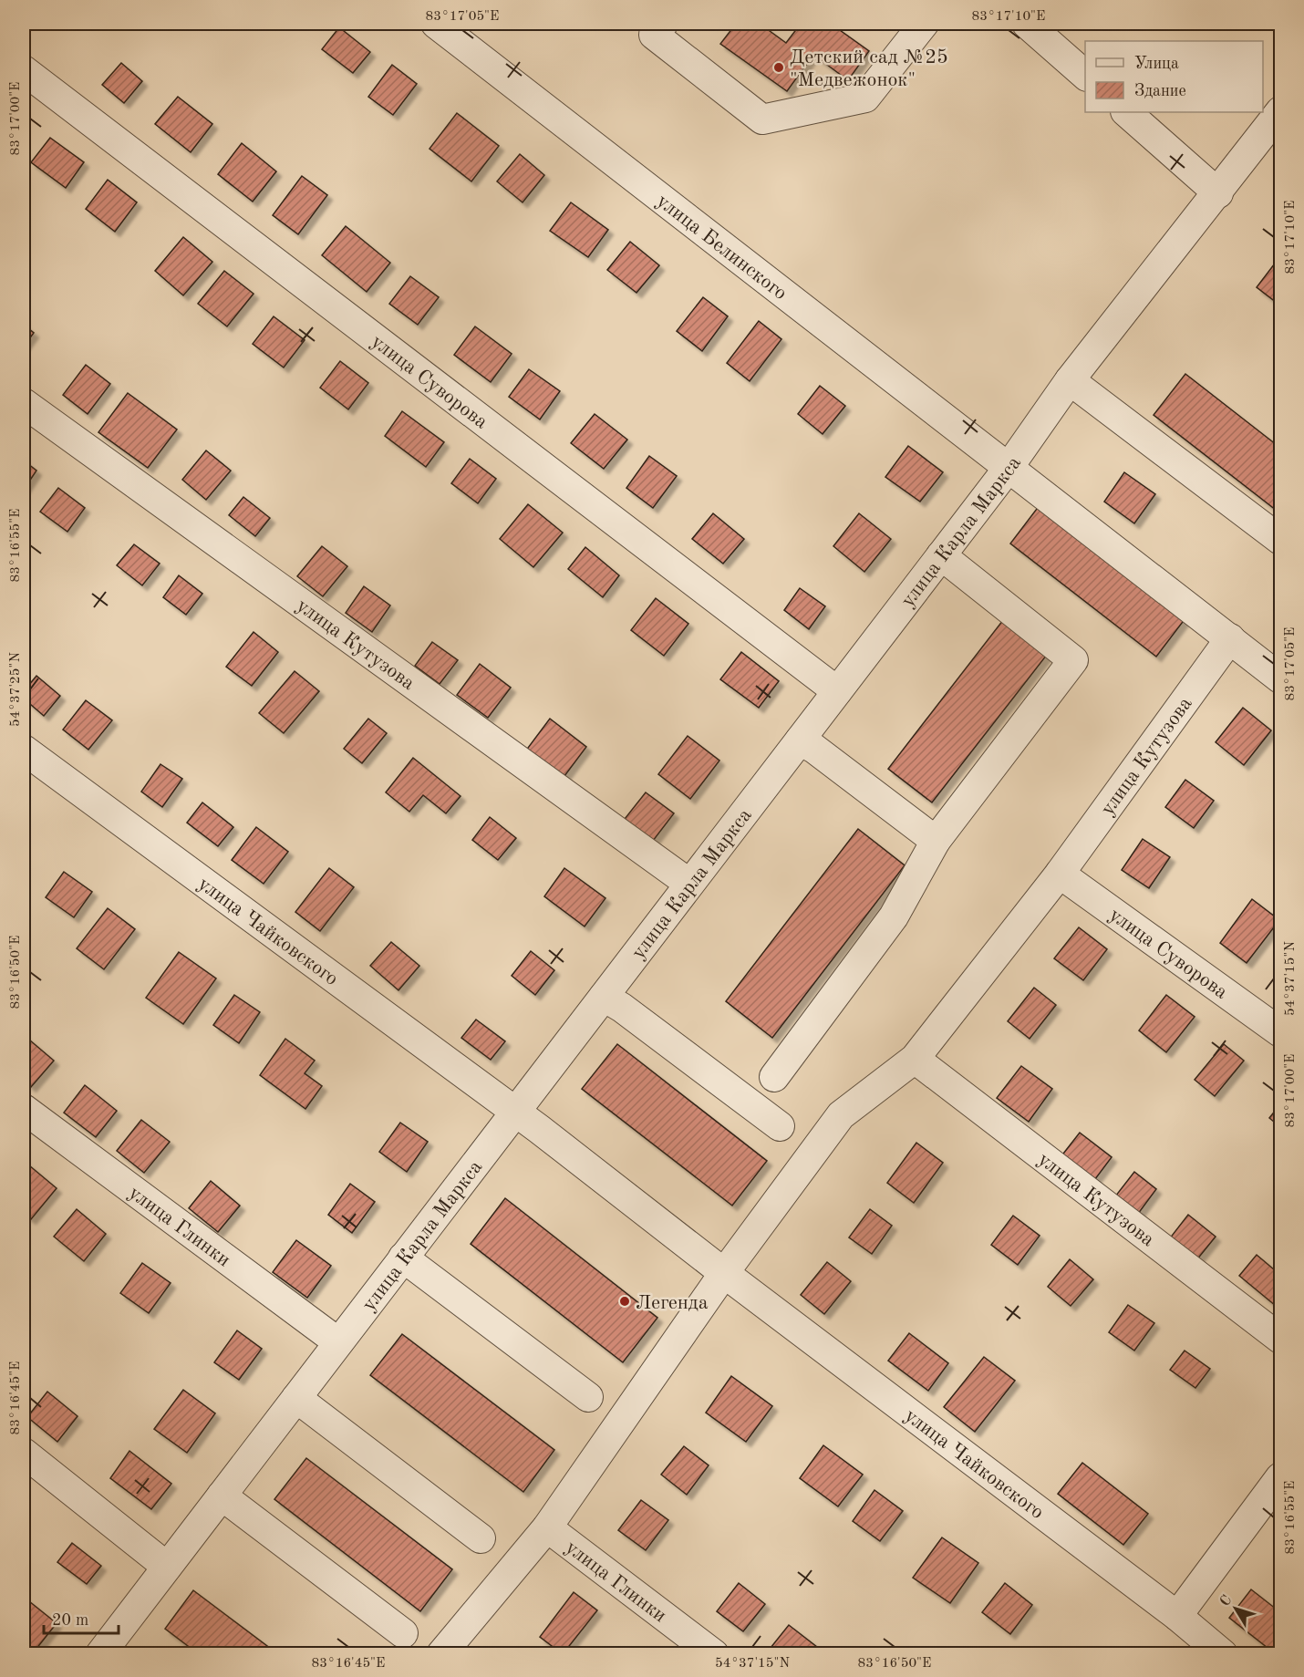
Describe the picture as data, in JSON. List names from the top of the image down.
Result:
{
  "streets": {
    "street": [
      "улица Белинского",
      "улица Суворова",
      "улица Карла Маркса",
      "улица Кутузова",
      "улица Чайковского",
      "улица Глинки"
    ]
  },
  "crossings": [
    ["улица Белинского", "улица Карла Маркса"],
    ["улица Белинского", "улица Кутузова"],
    ["улица Суворова", "улица Карла Маркса"],
    ["улица Суворова", "улица Кутузова"],
    ["улица Карла Маркса", "улица Кутузова"],
    ["улица Карла Маркса", "улица Чайковского"],
    ["улица Карла Маркса", "улица Глинки"],
    ["улица Кутузова", "улица Чайковского"],
    ["улица Кутузова", "улица Глинки"]
  ],
  "places": ["Детский сад №25 \"Медвежонок\"", "Легенда"],
  "legend": ["Улица", "Здание"],
  "scale_bar": "20 m",
  "north": "top left",
  "coordinates": [
    "83°17'05\"E",
    "83°17'10\"E",
    "83°17'00\"E",
    "83°16'55\"E",
    "54°37'25\"N",
    "83°16'50\"E",
    "54°37'15\"N",
    "83°16'45\"E"
  ]
}
